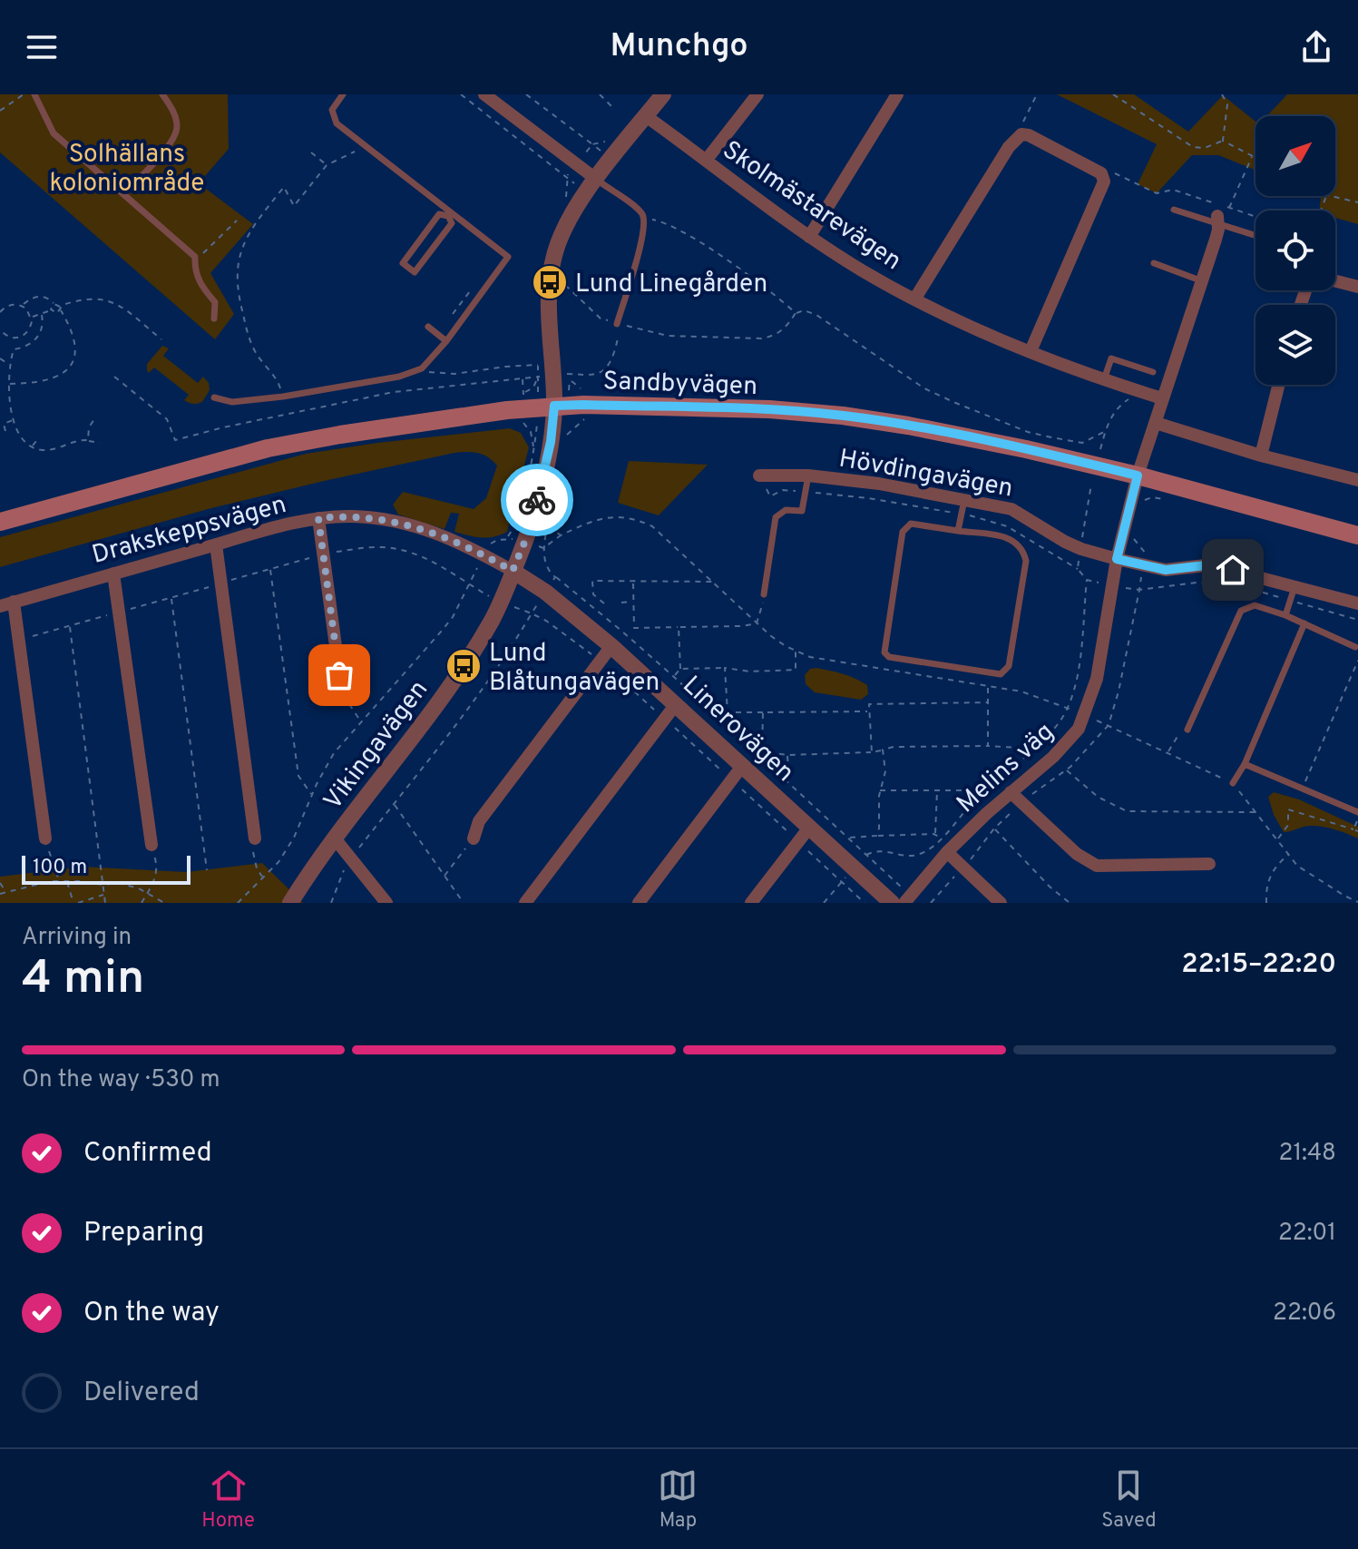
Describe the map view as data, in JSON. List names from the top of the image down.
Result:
{
  "streets": {
    "main road": ["Sandbyvägen"],
    "street": [
      "Skolmästarevägen",
      "Hövdingavägen",
      "Drakskeppsvägen",
      "Linerovägen",
      "Vikingavägen",
      "Melins väg"
    ]
  },
  "crossings": [
    ["Skolmästarevägen", "Vikingavägen"],
    ["Skolmästarevägen", "Melins väg"],
    ["Sandbyvägen", "Vikingavägen"],
    ["Sandbyvägen", "Melins väg"],
    ["Hövdingavägen", "Melins väg"],
    ["Drakskeppsvägen", "Linerovägen"],
    ["Drakskeppsvägen", "Vikingavägen"],
    ["Linerovägen", "Vikingavägen"]
  ],
  "parks": ["Solhällans koloniområde"],
  "places": {
    "bus stop": ["Lund Linegården", "Lund Blåtungavägen"]
  },
  "scale_bar": "100 m",
  "north": "top right",
  "page": {
    "header": "Munchgo",
    "scale": "100 m",
    "heading": ["4 min", "Arriving in", "22:15–22:20"],
    "bar": "On the way · 530 m",
    "list": [
      ["Confirmed", "21:48"],
      ["Preparing", "22:01"],
      ["On the way", "22:06"],
      "Delivered"
    ],
    "tabs": ["Home", "Map", "Saved"]
  }
}
